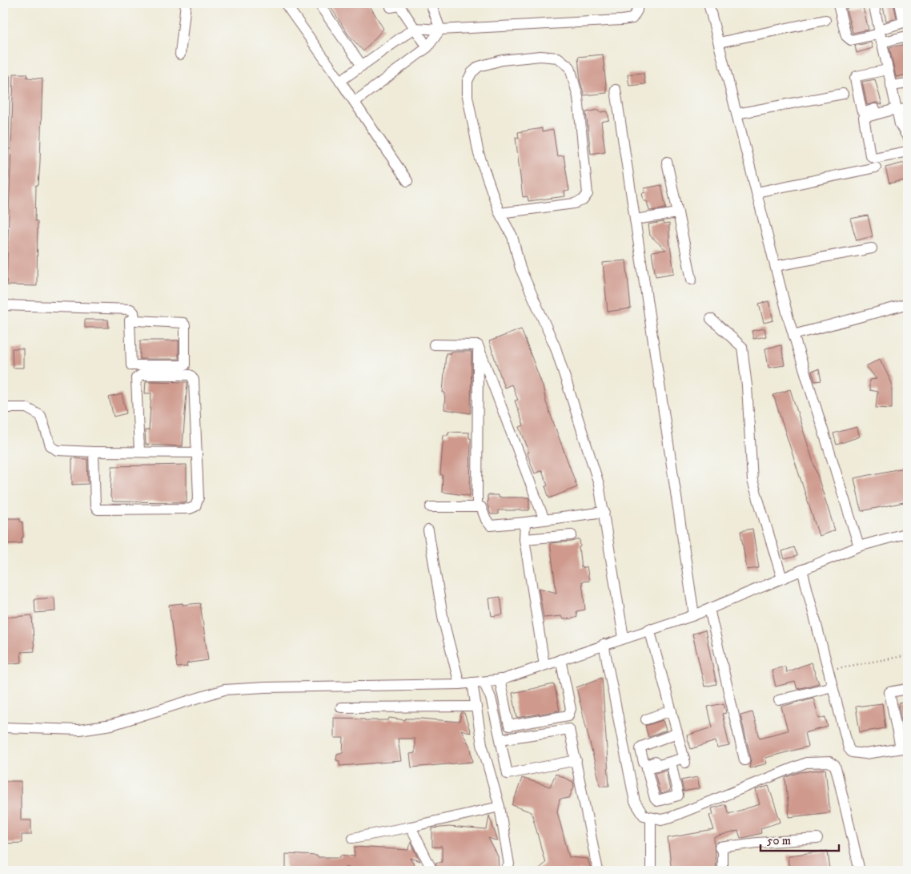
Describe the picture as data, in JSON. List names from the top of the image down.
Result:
{
  "scale_bar": "50 m"
}
